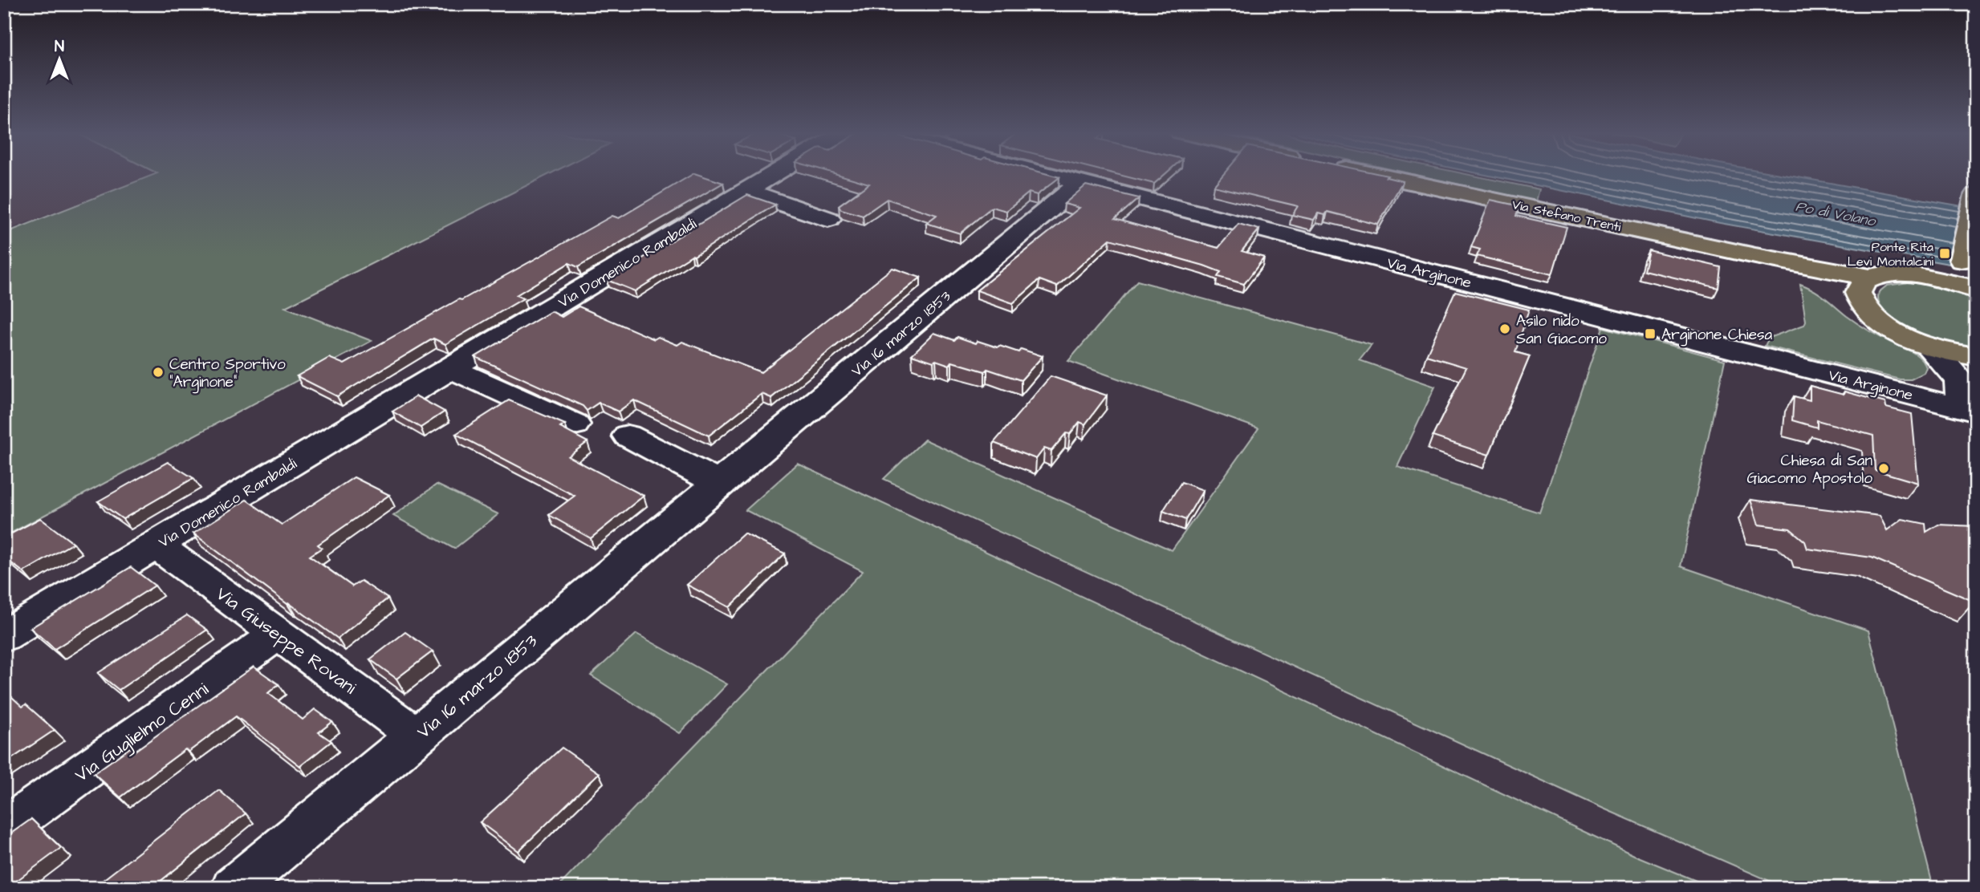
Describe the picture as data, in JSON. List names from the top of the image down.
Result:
{
  "streets": {
    "main road": ["Via Stefano Trenti"],
    "street": [
      "Via Domenico Rambaldi",
      "Via Arginone",
      "Via 16 marzo 1853",
      "Via Giuseppe Rovani",
      "Via Guglielmo Cenni"
    ]
  },
  "crossings": [
    ["Via Domenico Rambaldi", "Via Giuseppe Rovani"],
    ["Via Arginone", "Via 16 marzo 1853"],
    ["Via 16 marzo 1853", "Via Giuseppe Rovani"],
    ["Via Giuseppe Rovani", "Via Guglielmo Cenni"]
  ],
  "water": ["Po di Volano"],
  "places": {
    "transit": ["Ponte Rita Levi Montalcini", "Arginone Chiesa"],
    "other": ["Asilo nido San Giacomo", "Centro Sportivo \"Arginone\"", "Chiesa di San Giacomo Apostolo"]
  },
  "north": "top"
}
